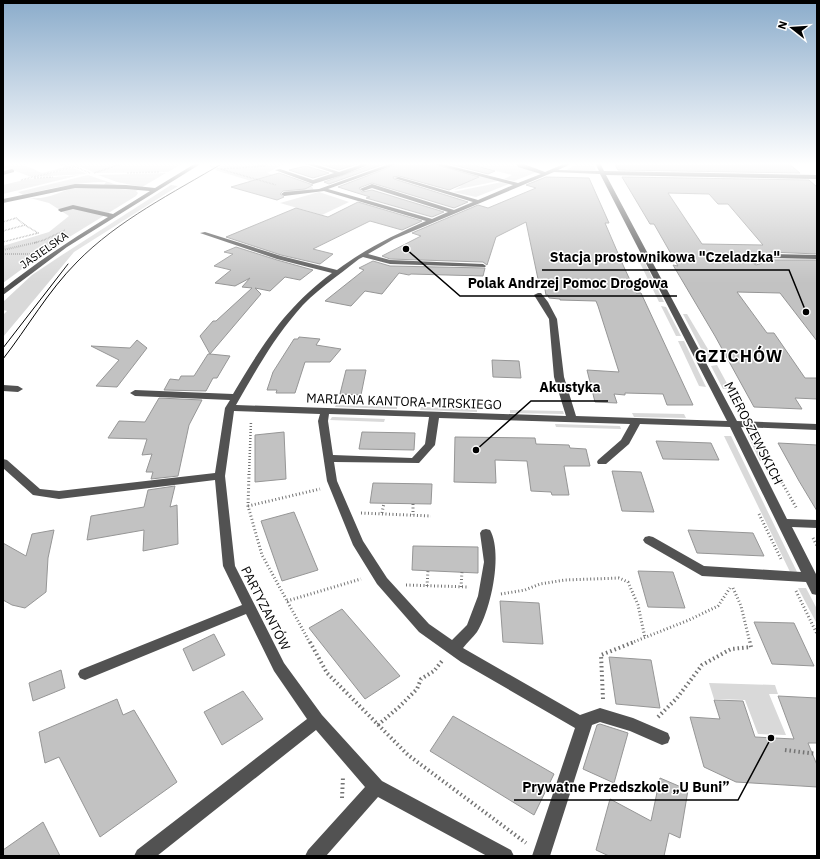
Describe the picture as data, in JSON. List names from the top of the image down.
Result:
{
  "streets": {
    "street": [
      "JASIELSKA",
      "MARIANA KANTORA-MIRSKIEGO",
      "MIEROSZEWSKICH",
      "PARTYZANTÓW"
    ]
  },
  "crossings": [
    ["MARIANA KANTORA-MIRSKIEGO", "MIEROSZEWSKICH"],
    ["MARIANA KANTORA-MIRSKIEGO", "PARTYZANTÓW"]
  ],
  "districts": ["GZICHÓW"],
  "places": [
    "Polak Andrzej Pomoc Drogowa",
    "Stacja prostownikowa \"Czeladzka\"",
    "Akustyka",
    "Prywatne Przedszkole „U Buni”"
  ],
  "north": "left"
}
